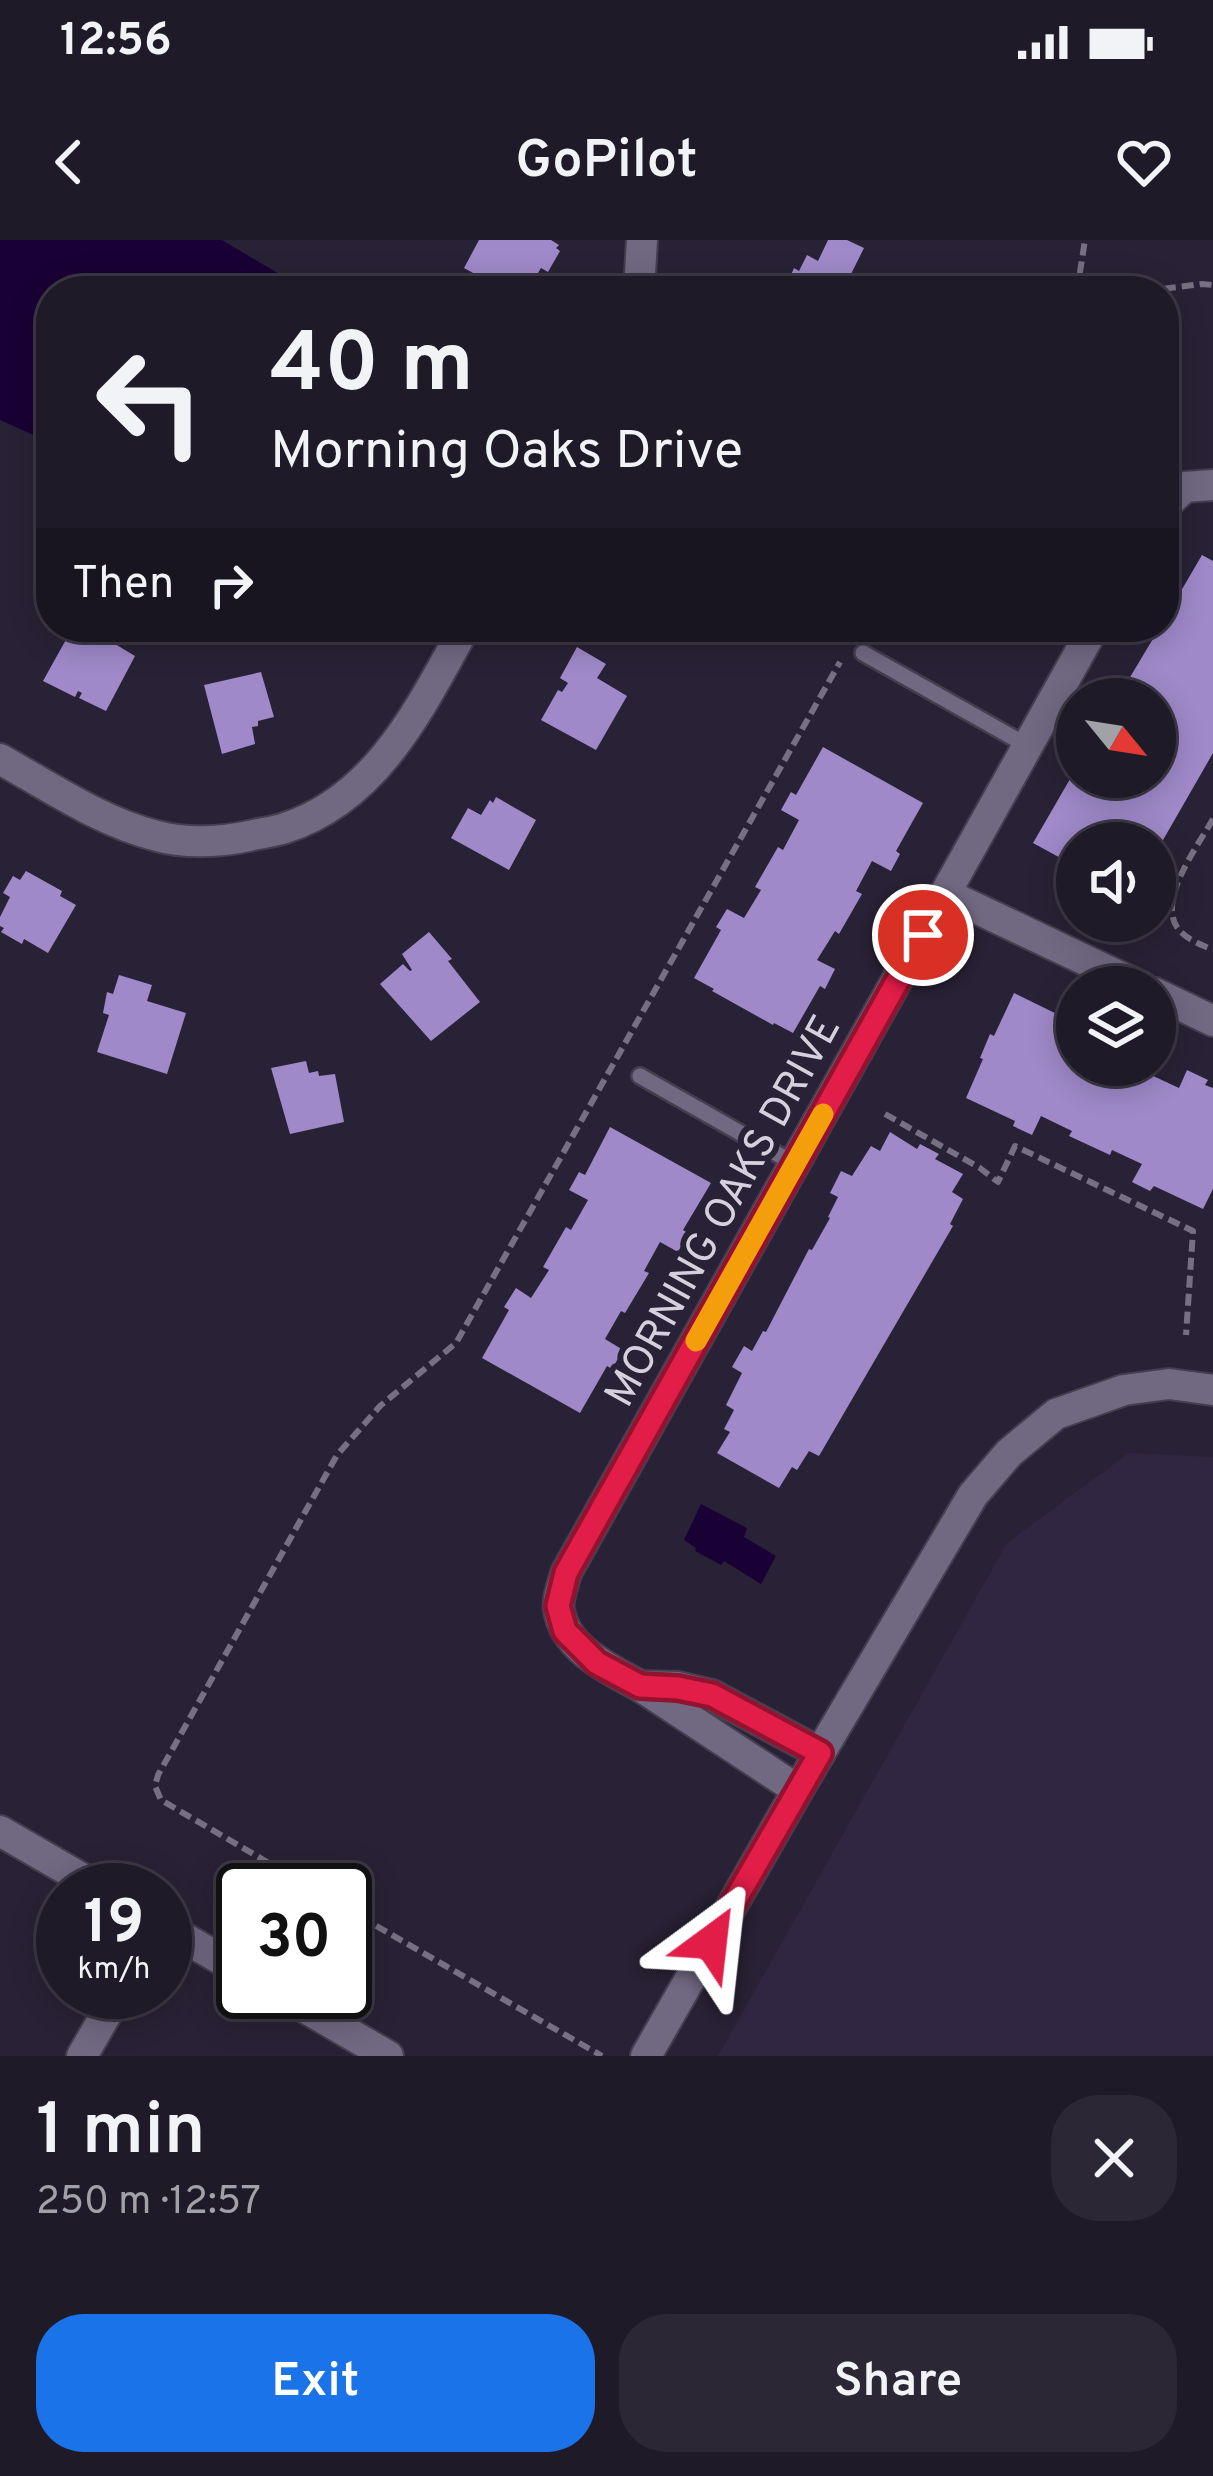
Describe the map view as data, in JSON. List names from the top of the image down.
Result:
{
  "streets": {
    "street": ["MORNING OAKS DRIVE"]
  },
  "north": "bottom right",
  "page": {
    "status": "12:56",
    "header": "GoPilot",
    "turn": ["40 m", "Morning Oaks Drive"],
    "then": "Then",
    "speed": "19 km/h",
    "limit": "30",
    "heading": ["1 min", "250 m · 12:57"],
    "buttons": ["Exit", "Share"]
  }
}
